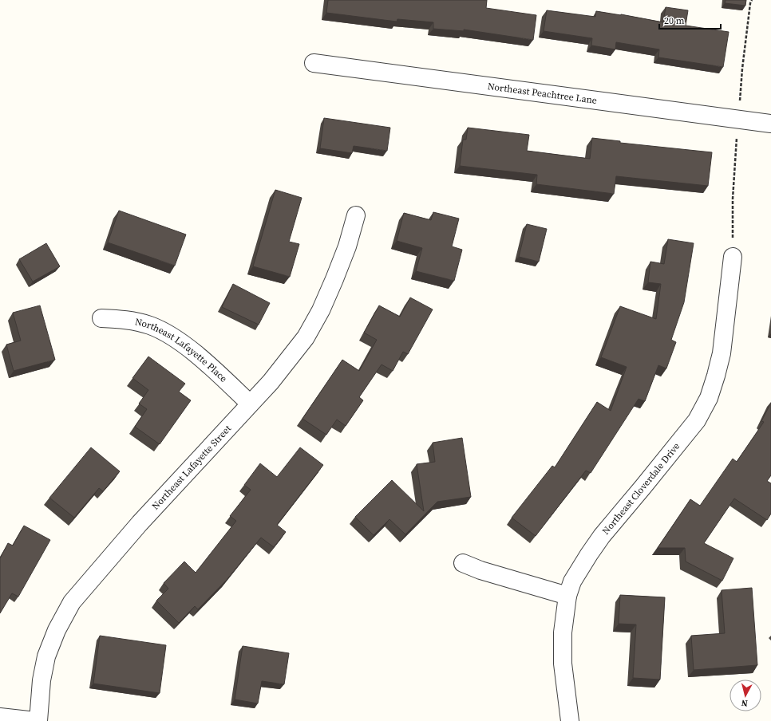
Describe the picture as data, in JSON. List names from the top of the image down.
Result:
{
  "streets": {
    "street": [
      "Northeast Peachtree Lane",
      "Northeast Lafayette Place",
      "Northeast Lafayette Street",
      "Northeast Cloverdale Drive"
    ]
  },
  "crossings": [
    ["Northeast Lafayette Place", "Northeast Lafayette Street"]
  ],
  "scale_bar": "20 m",
  "north": "bottom"
}
